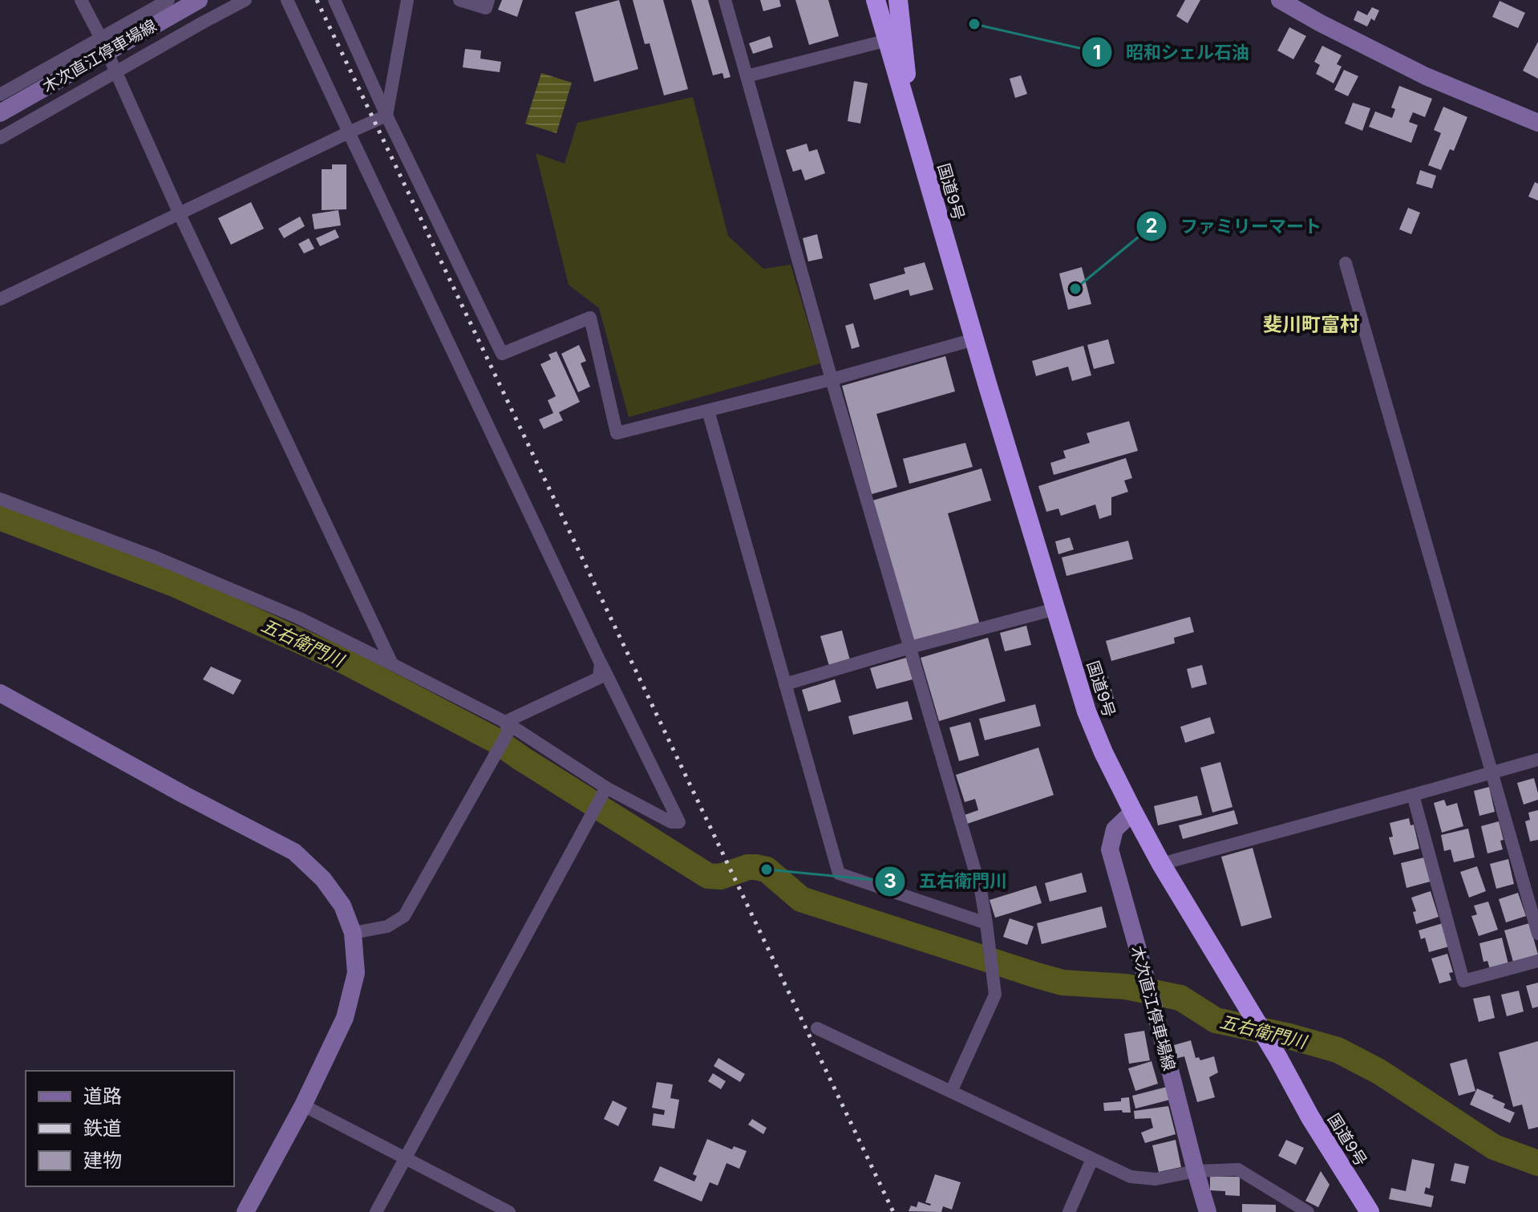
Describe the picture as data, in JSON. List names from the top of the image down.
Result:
{
  "streets": {
    "highway": ["国道9号"],
    "street": ["木次直江停車場線"]
  },
  "crossings": [
    ["木次直江停車場線", "国道9号"]
  ],
  "districts": ["斐川町富村"],
  "water": ["五右衛門川"],
  "places": ["昭和シェル石油", "ファミリーマート", "五右衛門川"],
  "legend": ["道路", "鉄道", "建物"]
}
